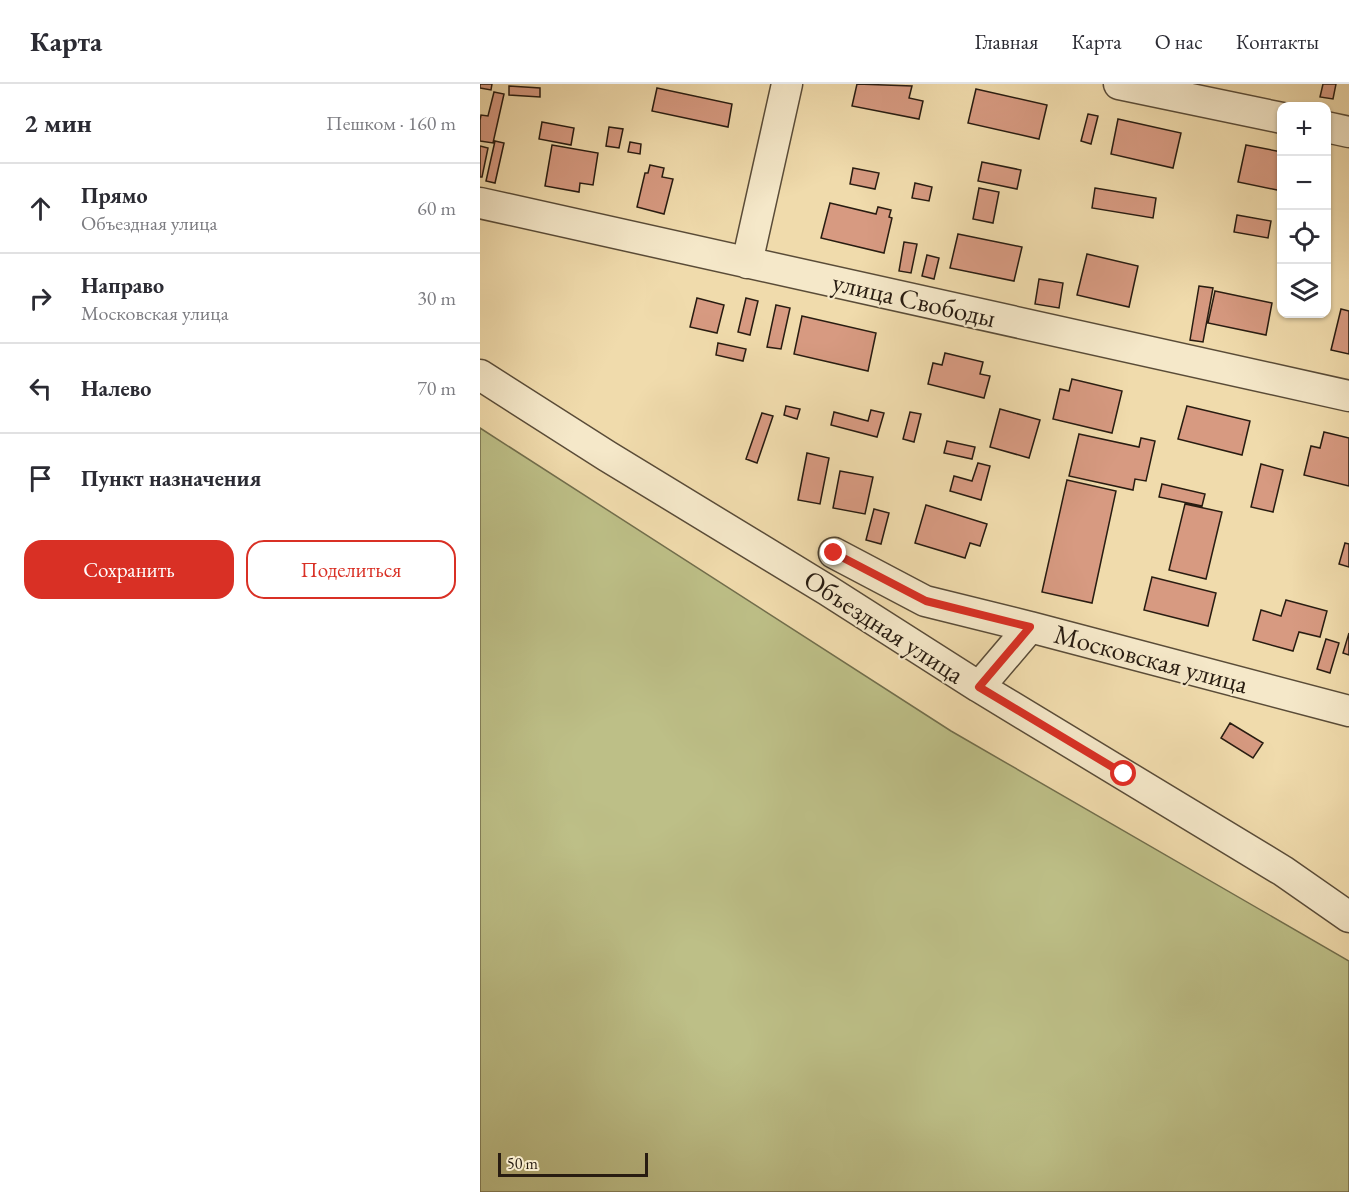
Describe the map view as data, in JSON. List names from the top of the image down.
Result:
{
  "streets": {
    "street": ["улица Свободы", "Объездная улица", "Московская улица"]
  },
  "crossings": [
    ["Объездная улица", "Московская улица"]
  ],
  "scale_bar": "50 m",
  "page": {
    "header": "Карта",
    "nav": [
      "Главная",
      "Карта",
      "О нас",
      "Контакты"
    ],
    "heading": ["2 мин", "Пешком · 160 m"],
    "map_buttons": ["+", "−"],
    "list": [
      ["Прямо", "Объездная улица", "60 m"],
      ["Направо", "Московская улица", "30 m"],
      ["Налево", "70 m"],
      "Пункт назначения"
    ],
    "buttons": ["Сохранить", "Поделиться"],
    "scale": "50 m"
  }
}
